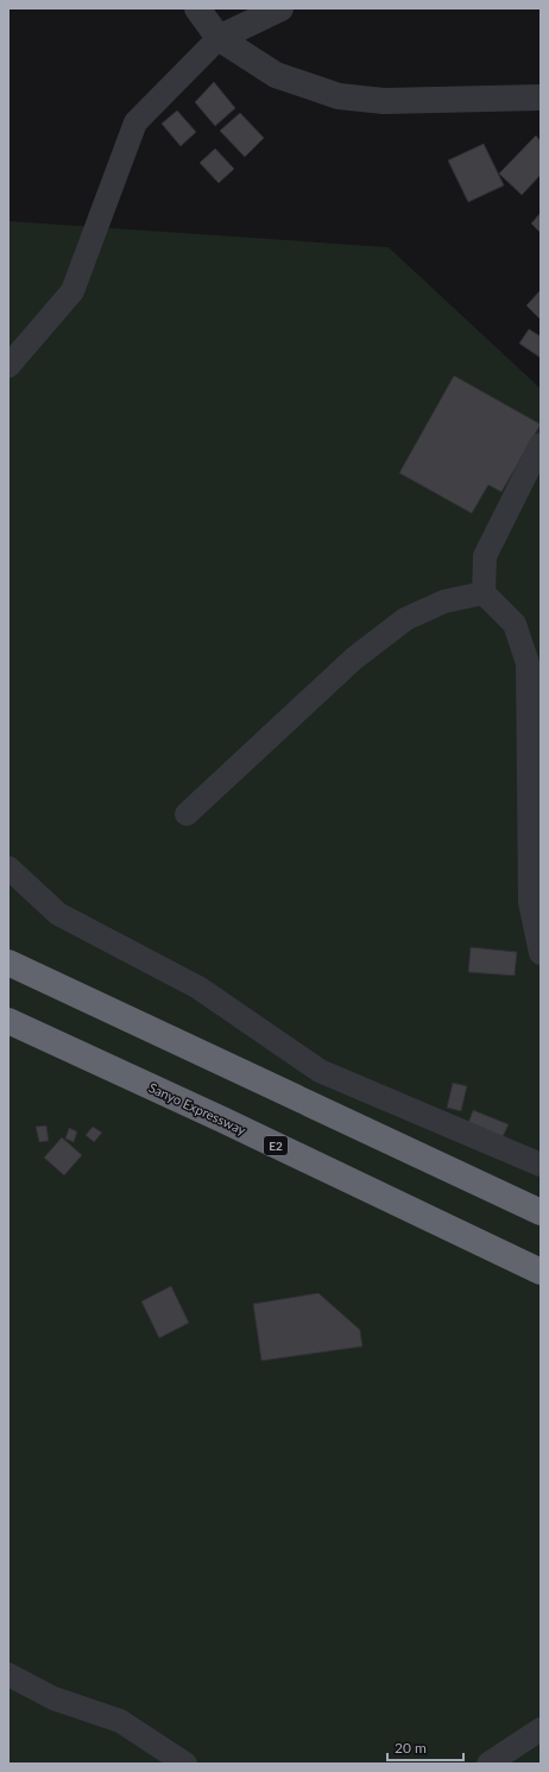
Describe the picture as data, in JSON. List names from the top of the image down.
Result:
{
  "streets": {
    "highway": ["Sanyo Expressway", "E2"]
  },
  "scale_bar": "20 m"
}
